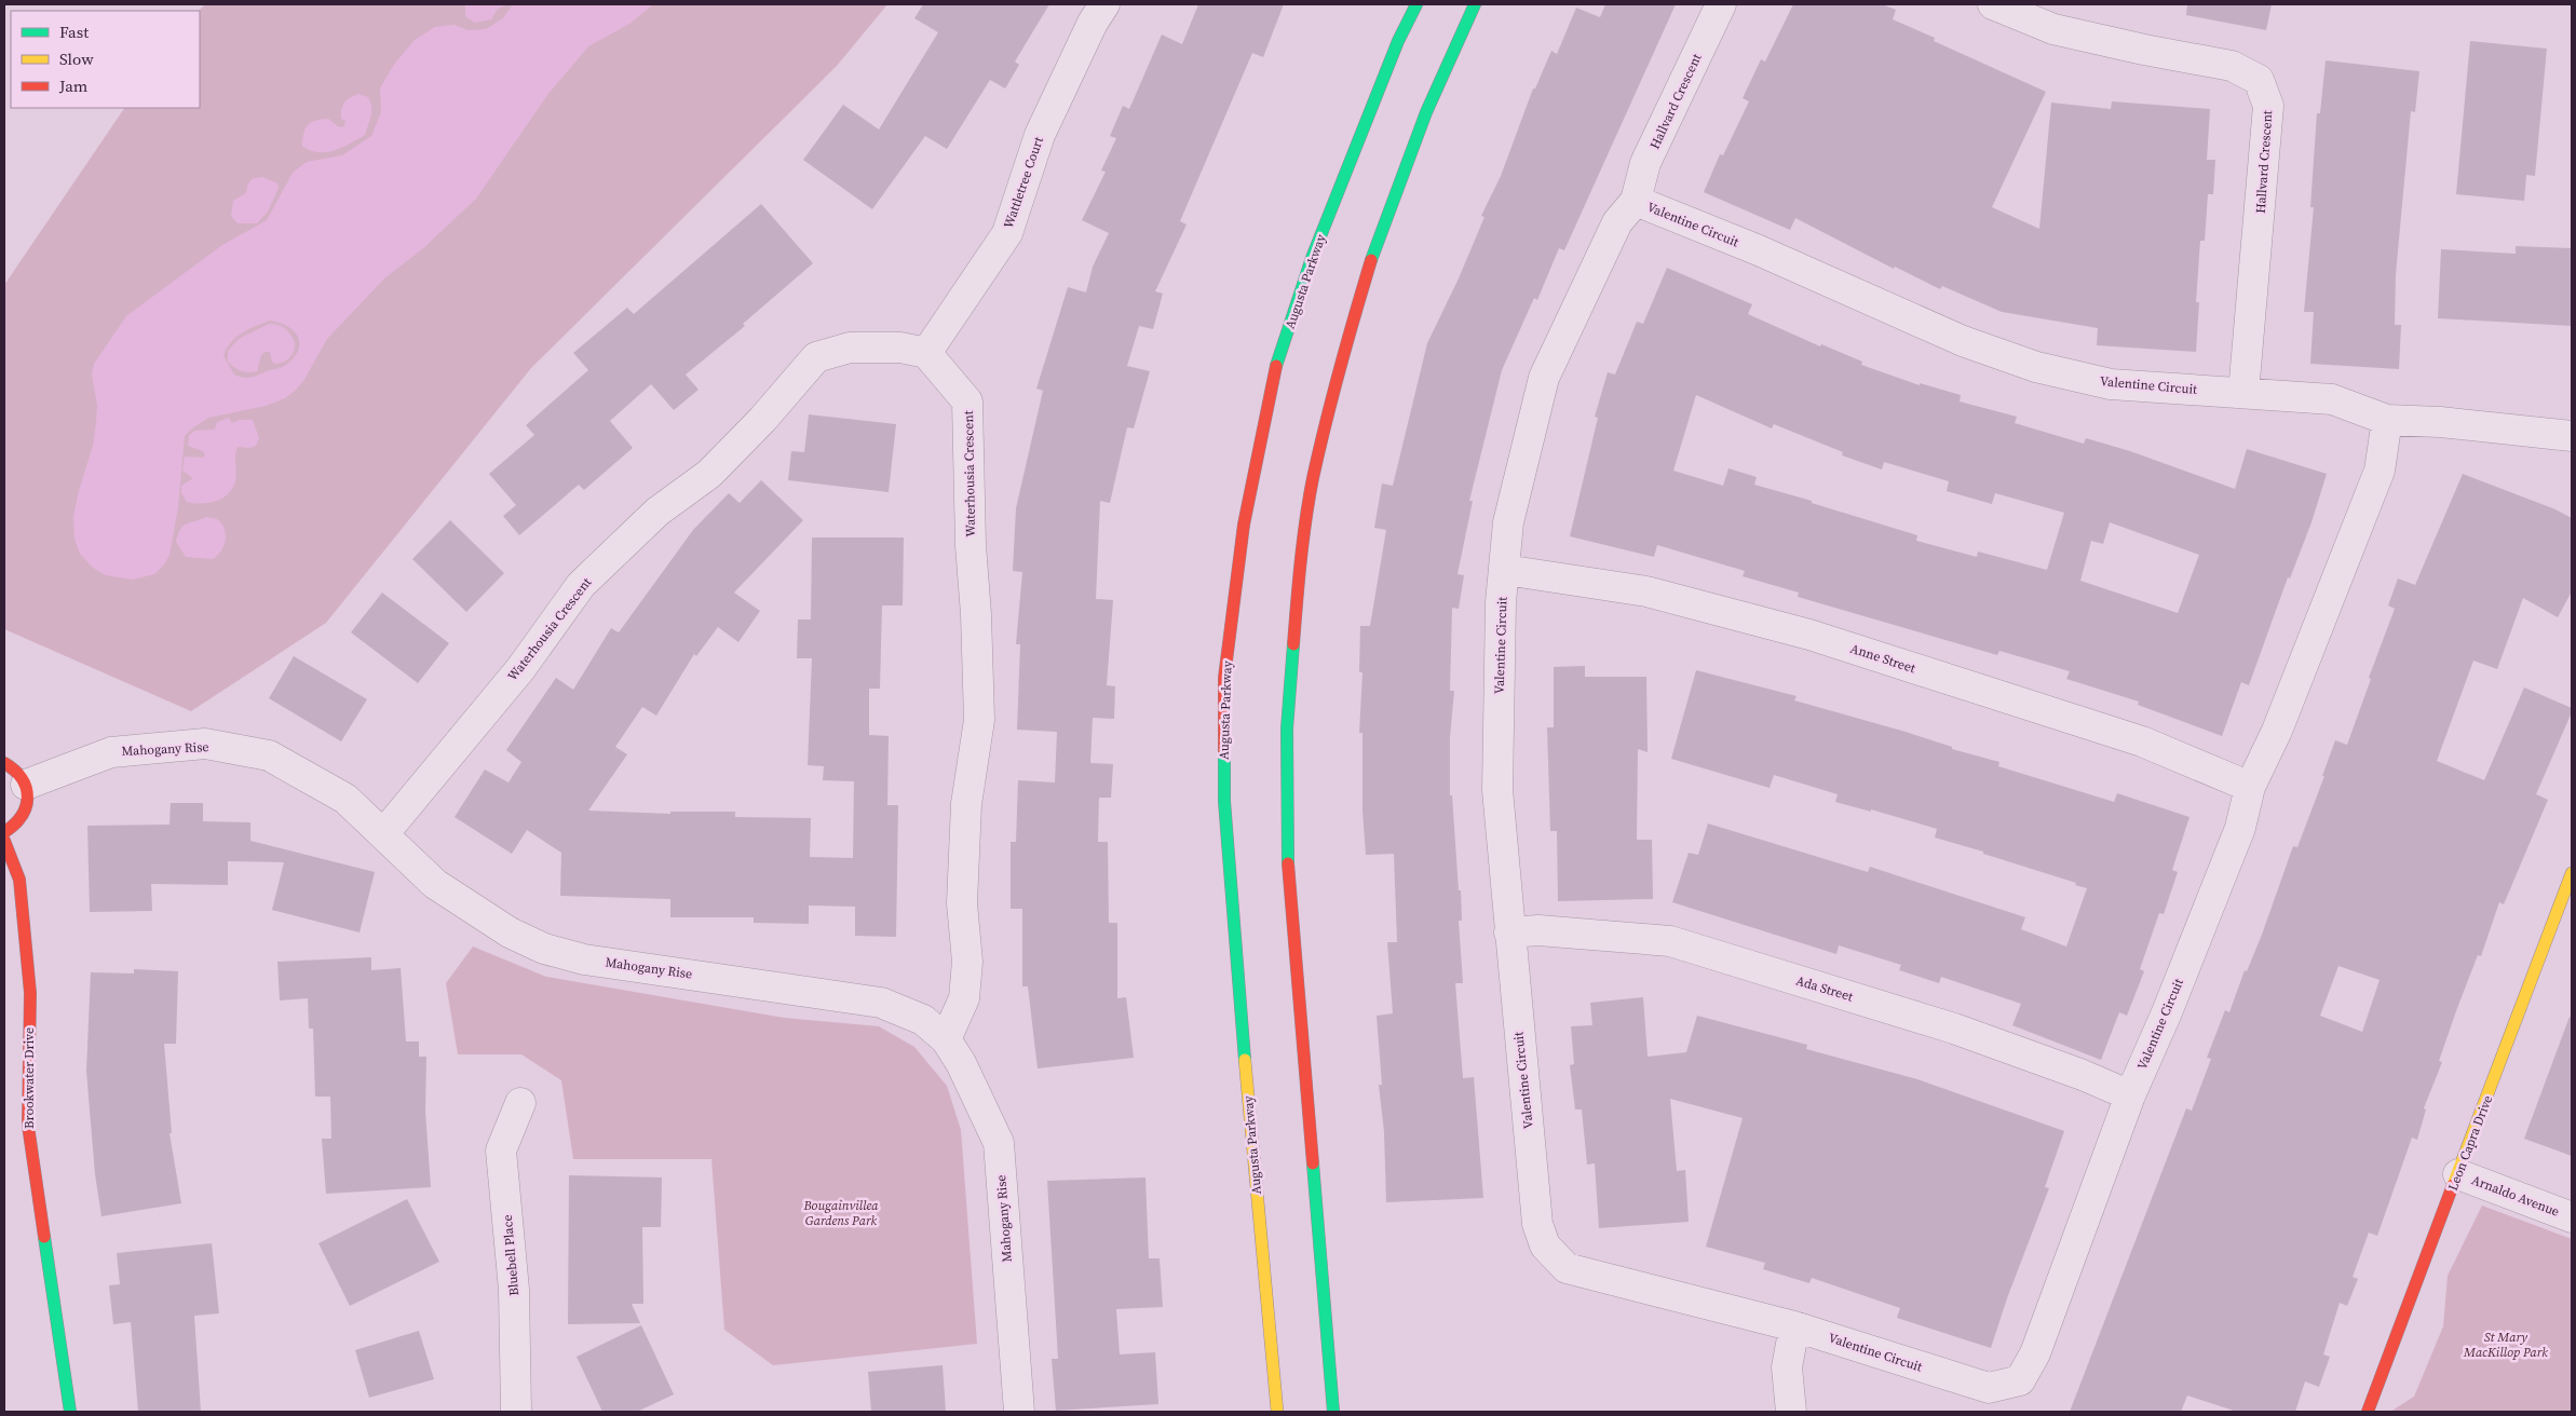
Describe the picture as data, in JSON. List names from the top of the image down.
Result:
{
  "streets": {
    "main road": ["Augusta Parkway", "Brookwater Drive", "Leon Capra Drive"],
    "street": [
      "Hallvard Crescent",
      "Wattletree Court",
      "Valentine Circuit",
      "Waterhousia Crescent",
      "Anne Street",
      "Mahogany Rise",
      "Ada Street",
      "Arnaldo Avenue",
      "Bluebell Place"
    ]
  },
  "crossings": [
    ["Hallvard Crescent", "Valentine Circuit"],
    ["Wattletree Court", "Waterhousia Crescent"],
    ["Valentine Circuit", "Anne Street"],
    ["Valentine Circuit", "Ada Street"],
    ["Waterhousia Crescent", "Mahogany Rise"],
    ["Leon Capra Drive", "Arnaldo Avenue"]
  ],
  "parks": ["Bougainvillea Gardens Park", "St Mary MacKillop Park"],
  "legend": ["Fast", "Slow", "Jam"]
}
